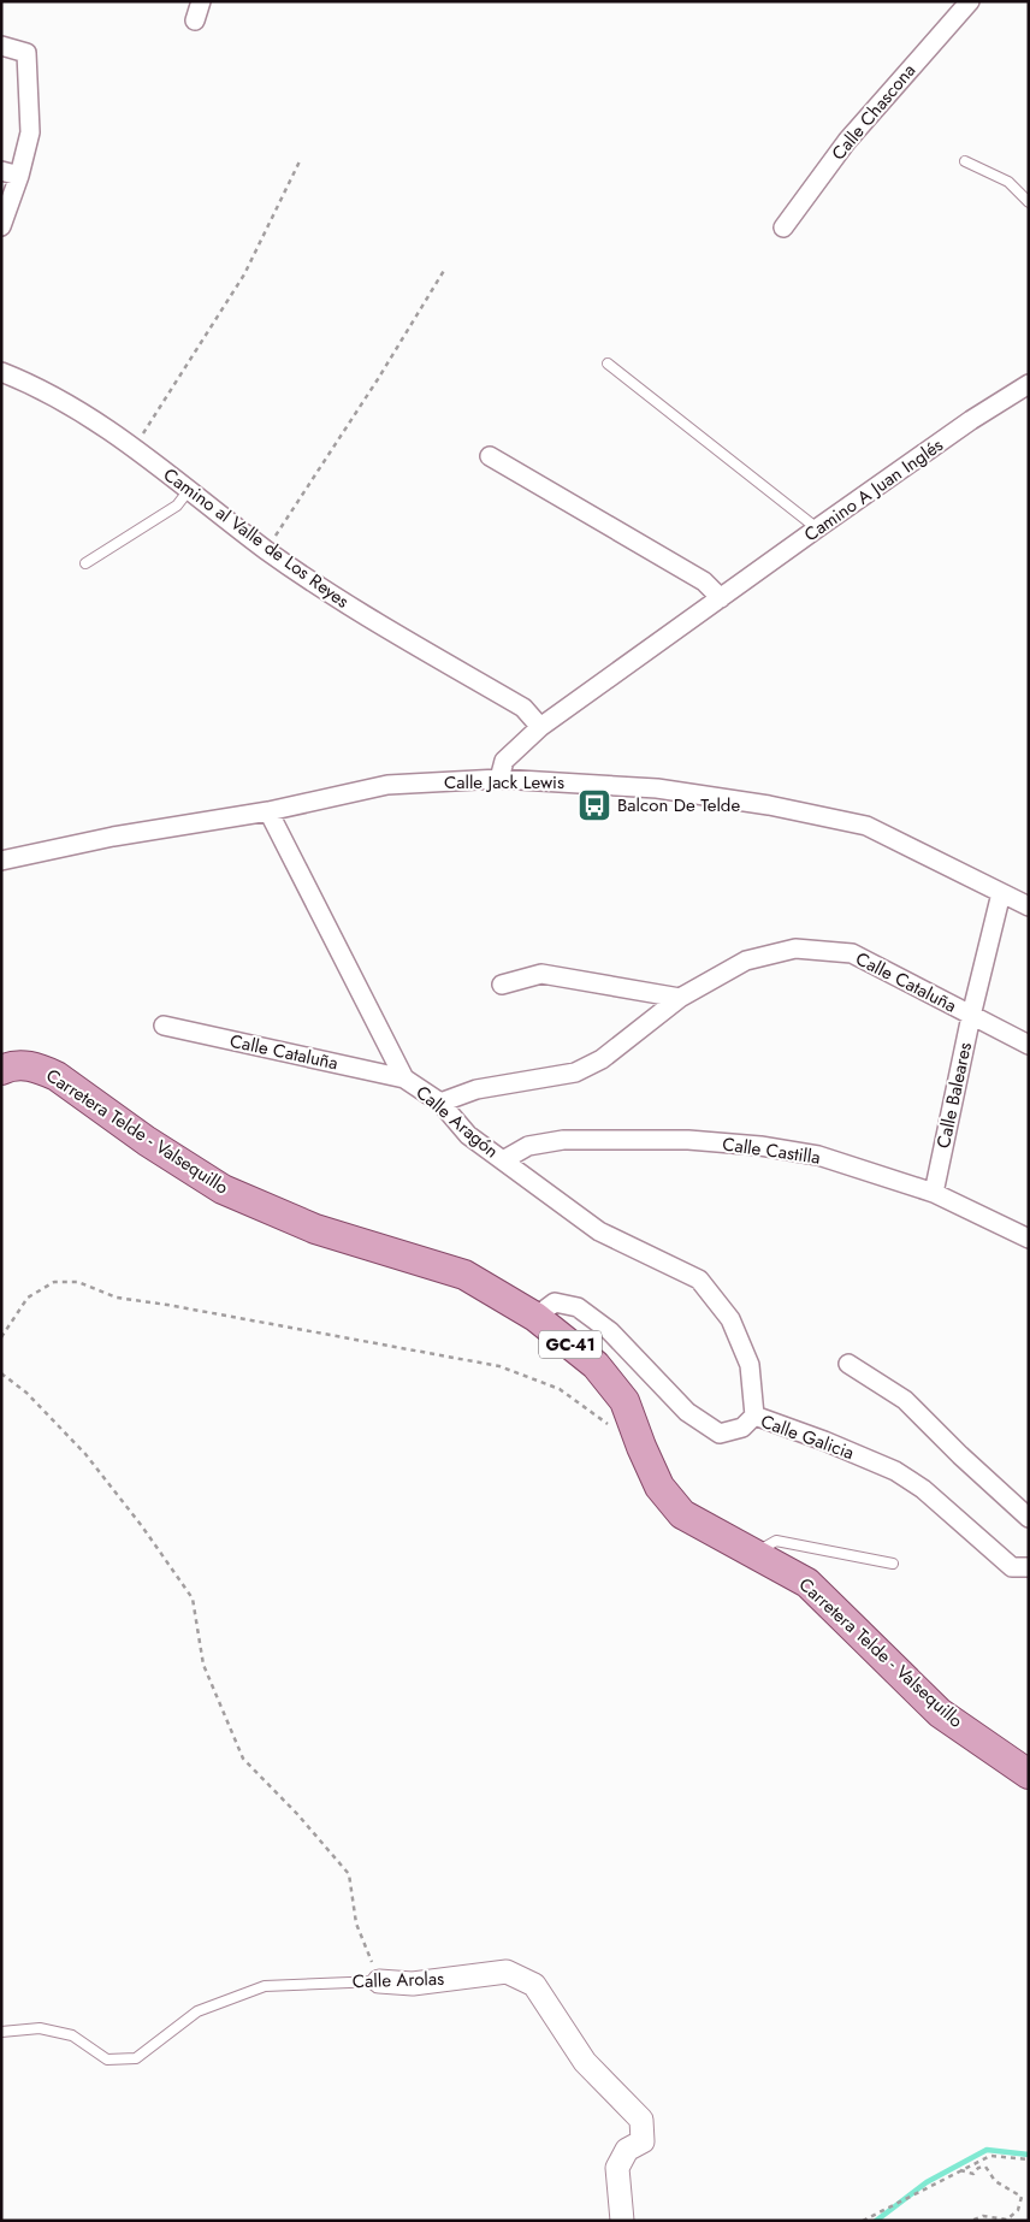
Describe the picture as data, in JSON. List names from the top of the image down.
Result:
{
  "streets": {
    "main road": ["Carretera Telde - Valsequillo", "GC-41"],
    "street": [
      "Calle Chascona",
      "Camino A Juan Inglés",
      "Camino al Valle de Los Reyes",
      "Calle Jack Lewis",
      "Calle Cataluña",
      "Calle Baleares",
      "Calle Aragón",
      "Calle Castilla",
      "Calle Galicia",
      "Calle Arolas"
    ]
  },
  "crossings": [
    ["Camino A Juan Inglés", "Camino al Valle de Los Reyes"],
    ["Camino A Juan Inglés", "Calle Jack Lewis"],
    ["Calle Jack Lewis", "Calle Baleares"],
    ["Calle Jack Lewis", "Calle Aragón"],
    ["Calle Cataluña", "Calle Baleares"],
    ["Calle Cataluña", "Calle Aragón"],
    ["Calle Baleares", "Calle Castilla"],
    ["Calle Aragón", "Calle Castilla"],
    ["Calle Aragón", "Calle Galicia"],
    ["Carretera Telde - Valsequillo", "Calle Galicia"]
  ],
  "places": {
    "bus stop": ["Balcon De Telde"]
  }
}
